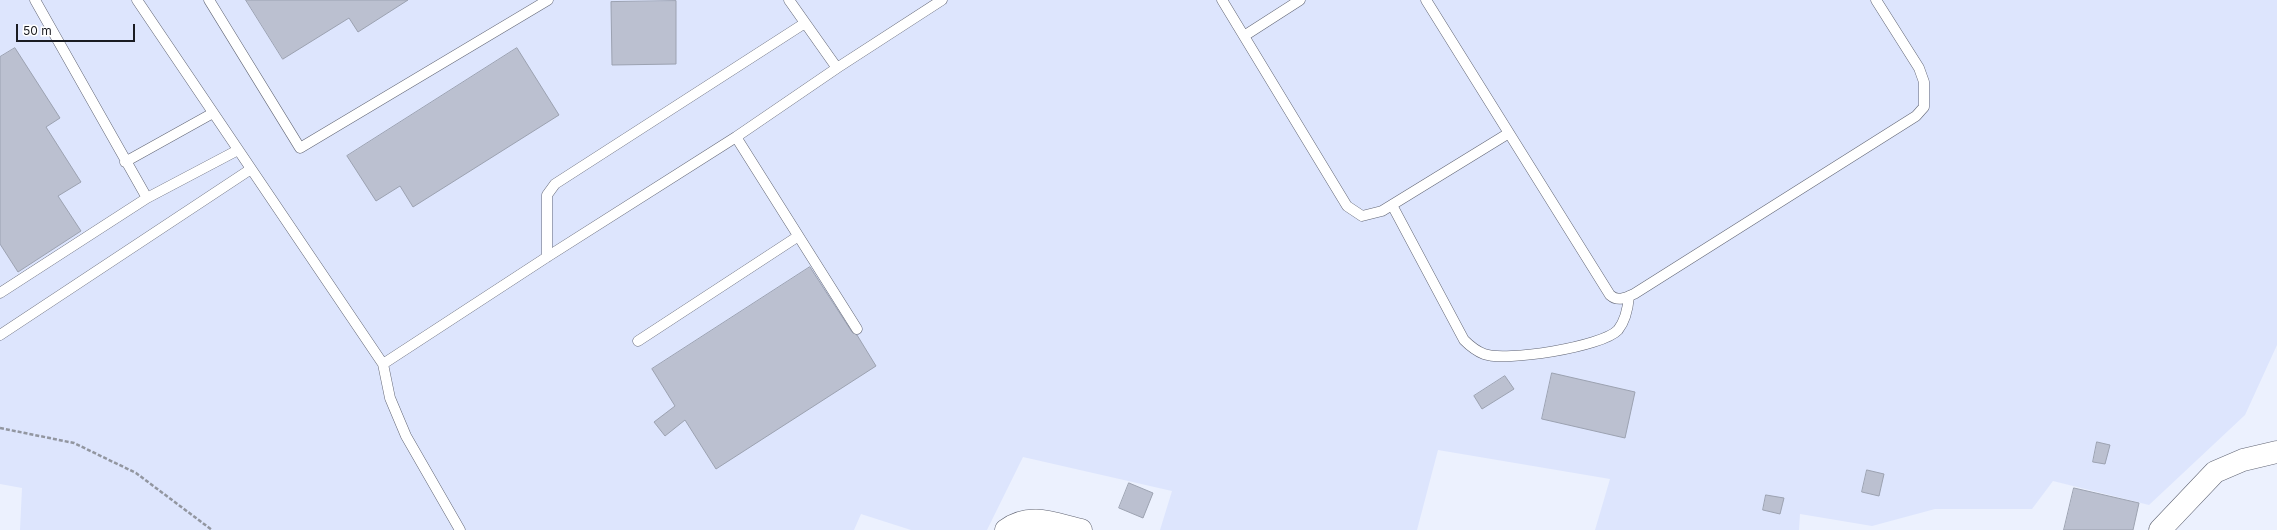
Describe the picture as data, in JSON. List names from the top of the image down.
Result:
{
  "scale_bar": "50 m"
}
